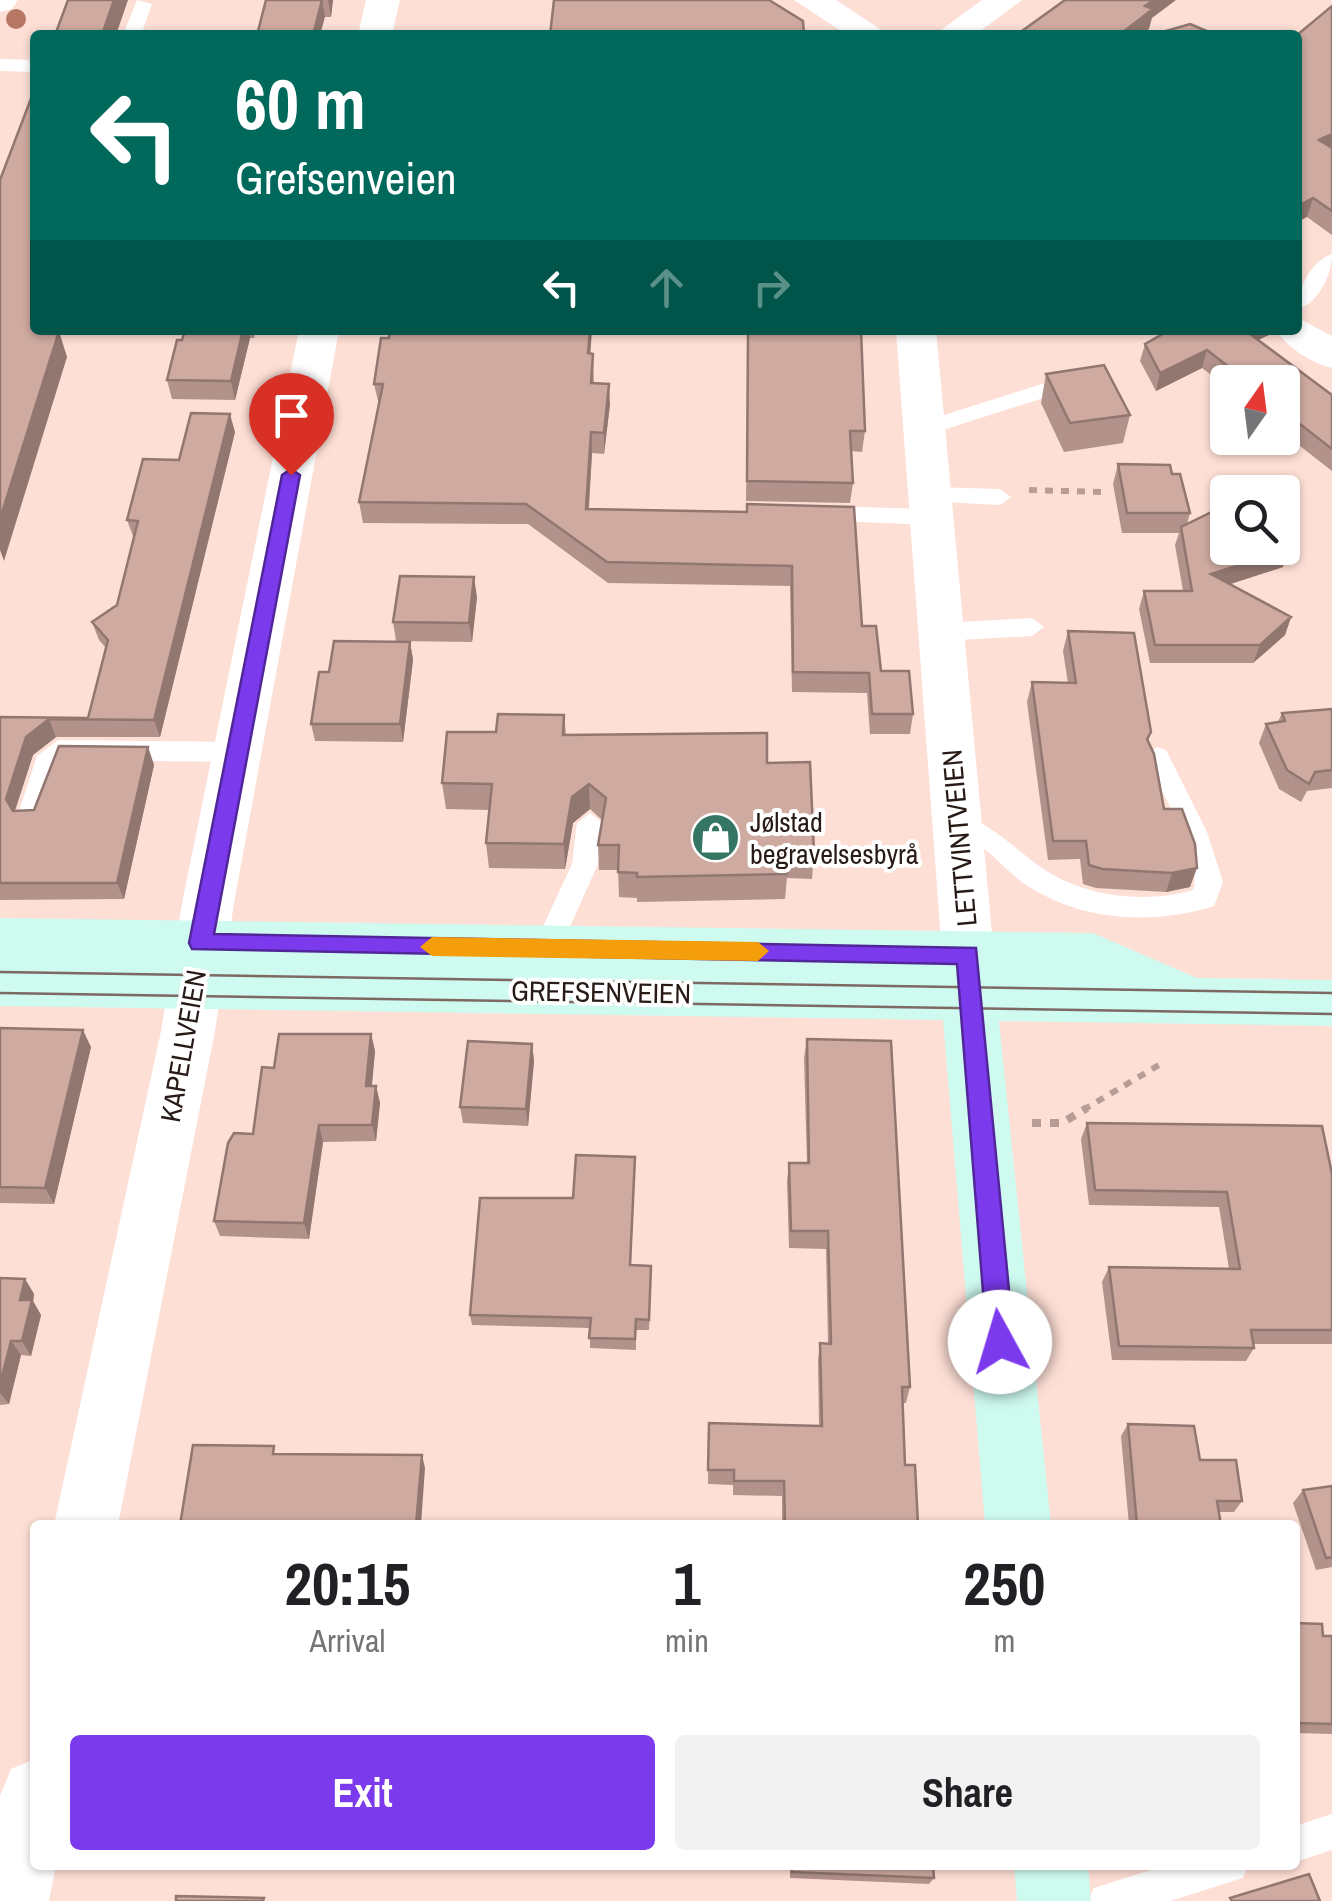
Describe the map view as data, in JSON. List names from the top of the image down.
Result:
{
  "streets": {
    "main road": ["LETTVINTVEIEN", "GREFSENVEIEN"],
    "street": ["KAPELLVEIEN"]
  },
  "crossings": [
    ["LETTVINTVEIEN", "GREFSENVEIEN"],
    ["GREFSENVEIEN", "KAPELLVEIEN"]
  ],
  "places": {
    "shop": ["Jølstad begravelsesbyrå"]
  },
  "north": "top",
  "page": {
    "turn": ["60 m", "Grefsenveien"],
    "eta": [
      "20:15",
      "Arrival",
      "1",
      "min",
      "250",
      "m"
    ],
    "buttons": ["Exit", "Share"]
  }
}
